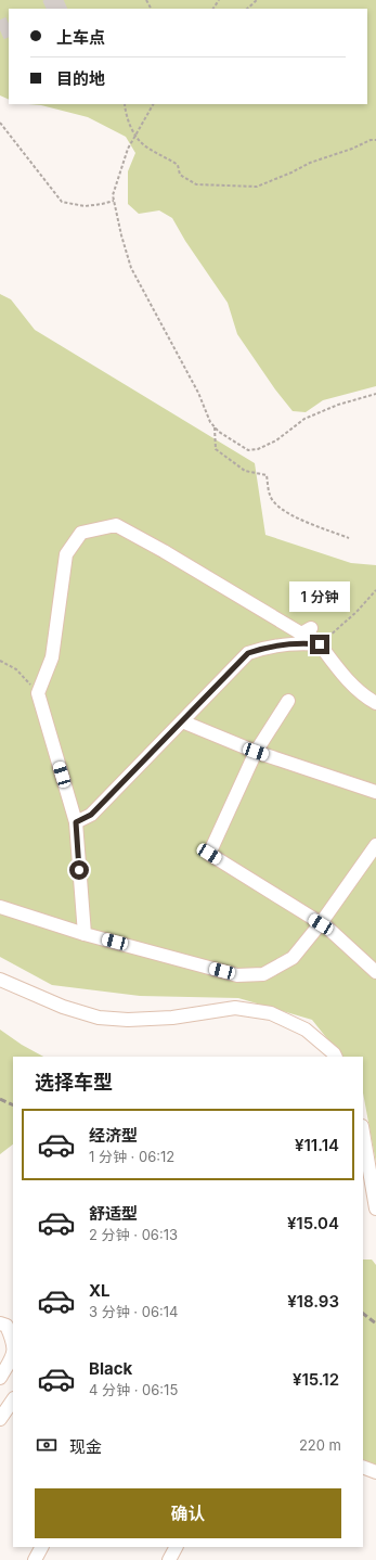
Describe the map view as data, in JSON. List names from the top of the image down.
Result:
{
  "page": {
    "banner": ["上车点", "目的地"],
    "bubble": "1 分钟",
    "heading": "选择车型",
    "list": [
      {
        "name": "经济型",
        "note": "1 分钟 · 06:12",
        "value": "¥11.14"
      },
      {
        "name": "舒适型",
        "note": "2 分钟 · 06:13",
        "value": "¥15.04"
      },
      {
        "name": "XL",
        "note": "3 分钟 · 06:14",
        "value": "¥18.93"
      },
      {
        "name": "Black",
        "note": "4 分钟 · 06:15",
        "value": "¥15.12"
      }
    ],
    "pay": ["现金", "220 m"],
    "buttons": "确认"
  }
}
